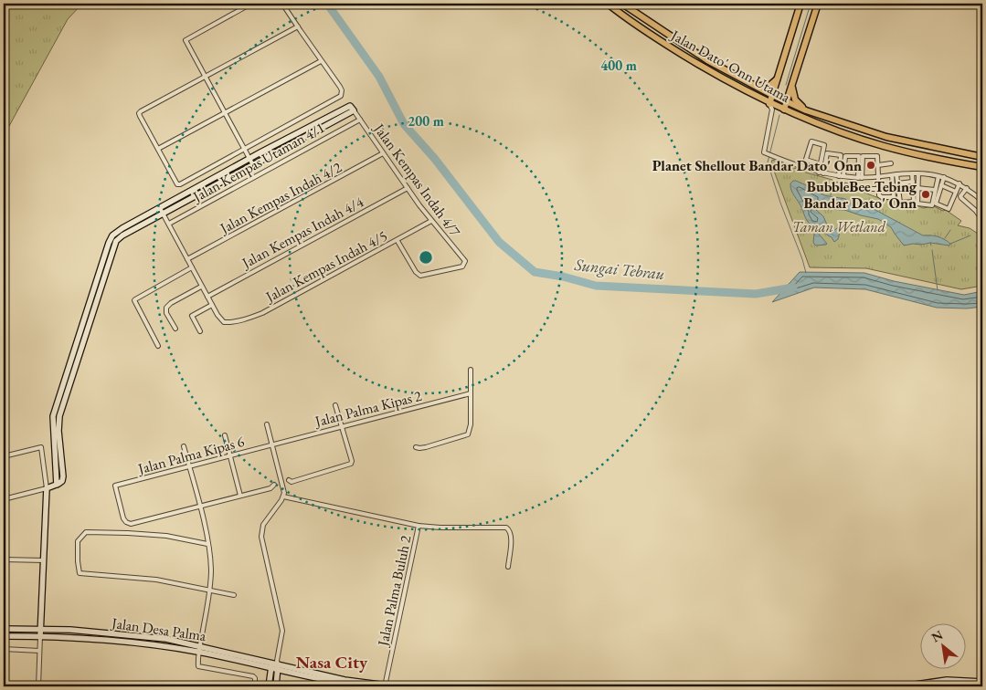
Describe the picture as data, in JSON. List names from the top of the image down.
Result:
{
  "streets": {
    "main road": ["Jalan Dato' Onn Utama"],
    "street": [
      "Jalan Kempas Utaman 4/1",
      "Jalan Kempas Indah 4/7",
      "Jalan Kempas Indah 4/2",
      "Jalan Kempas Indah 4/4",
      "Jalan Kempas Indah 4/5",
      "Jalan Palma Kipas 2",
      "Jalan Palma Kipas 6",
      "Jalan Palma Buluh 2",
      "Jalan Desa Palma"
    ]
  },
  "crossings": [
    ["Jalan Kempas Utaman 4/1", "Jalan Kempas Indah 4/7"],
    ["Jalan Kempas Indah 4/7", "Jalan Kempas Indah 4/2"],
    ["Jalan Kempas Indah 4/7", "Jalan Kempas Indah 4/4"],
    ["Jalan Kempas Indah 4/7", "Jalan Kempas Indah 4/5"],
    ["Jalan Palma Kipas 2", "Jalan Palma Kipas 6"]
  ],
  "districts": ["Nasa City"],
  "water": ["Sungai Tebrau"],
  "parks": ["Taman Wetland"],
  "places": ["Planet Shellout Bandar Dato' Onn", "BubbleBee Tebing Bandar Dato' Onn"],
  "north": "top left",
  "rings": ["400 m", "200 m"]
}
